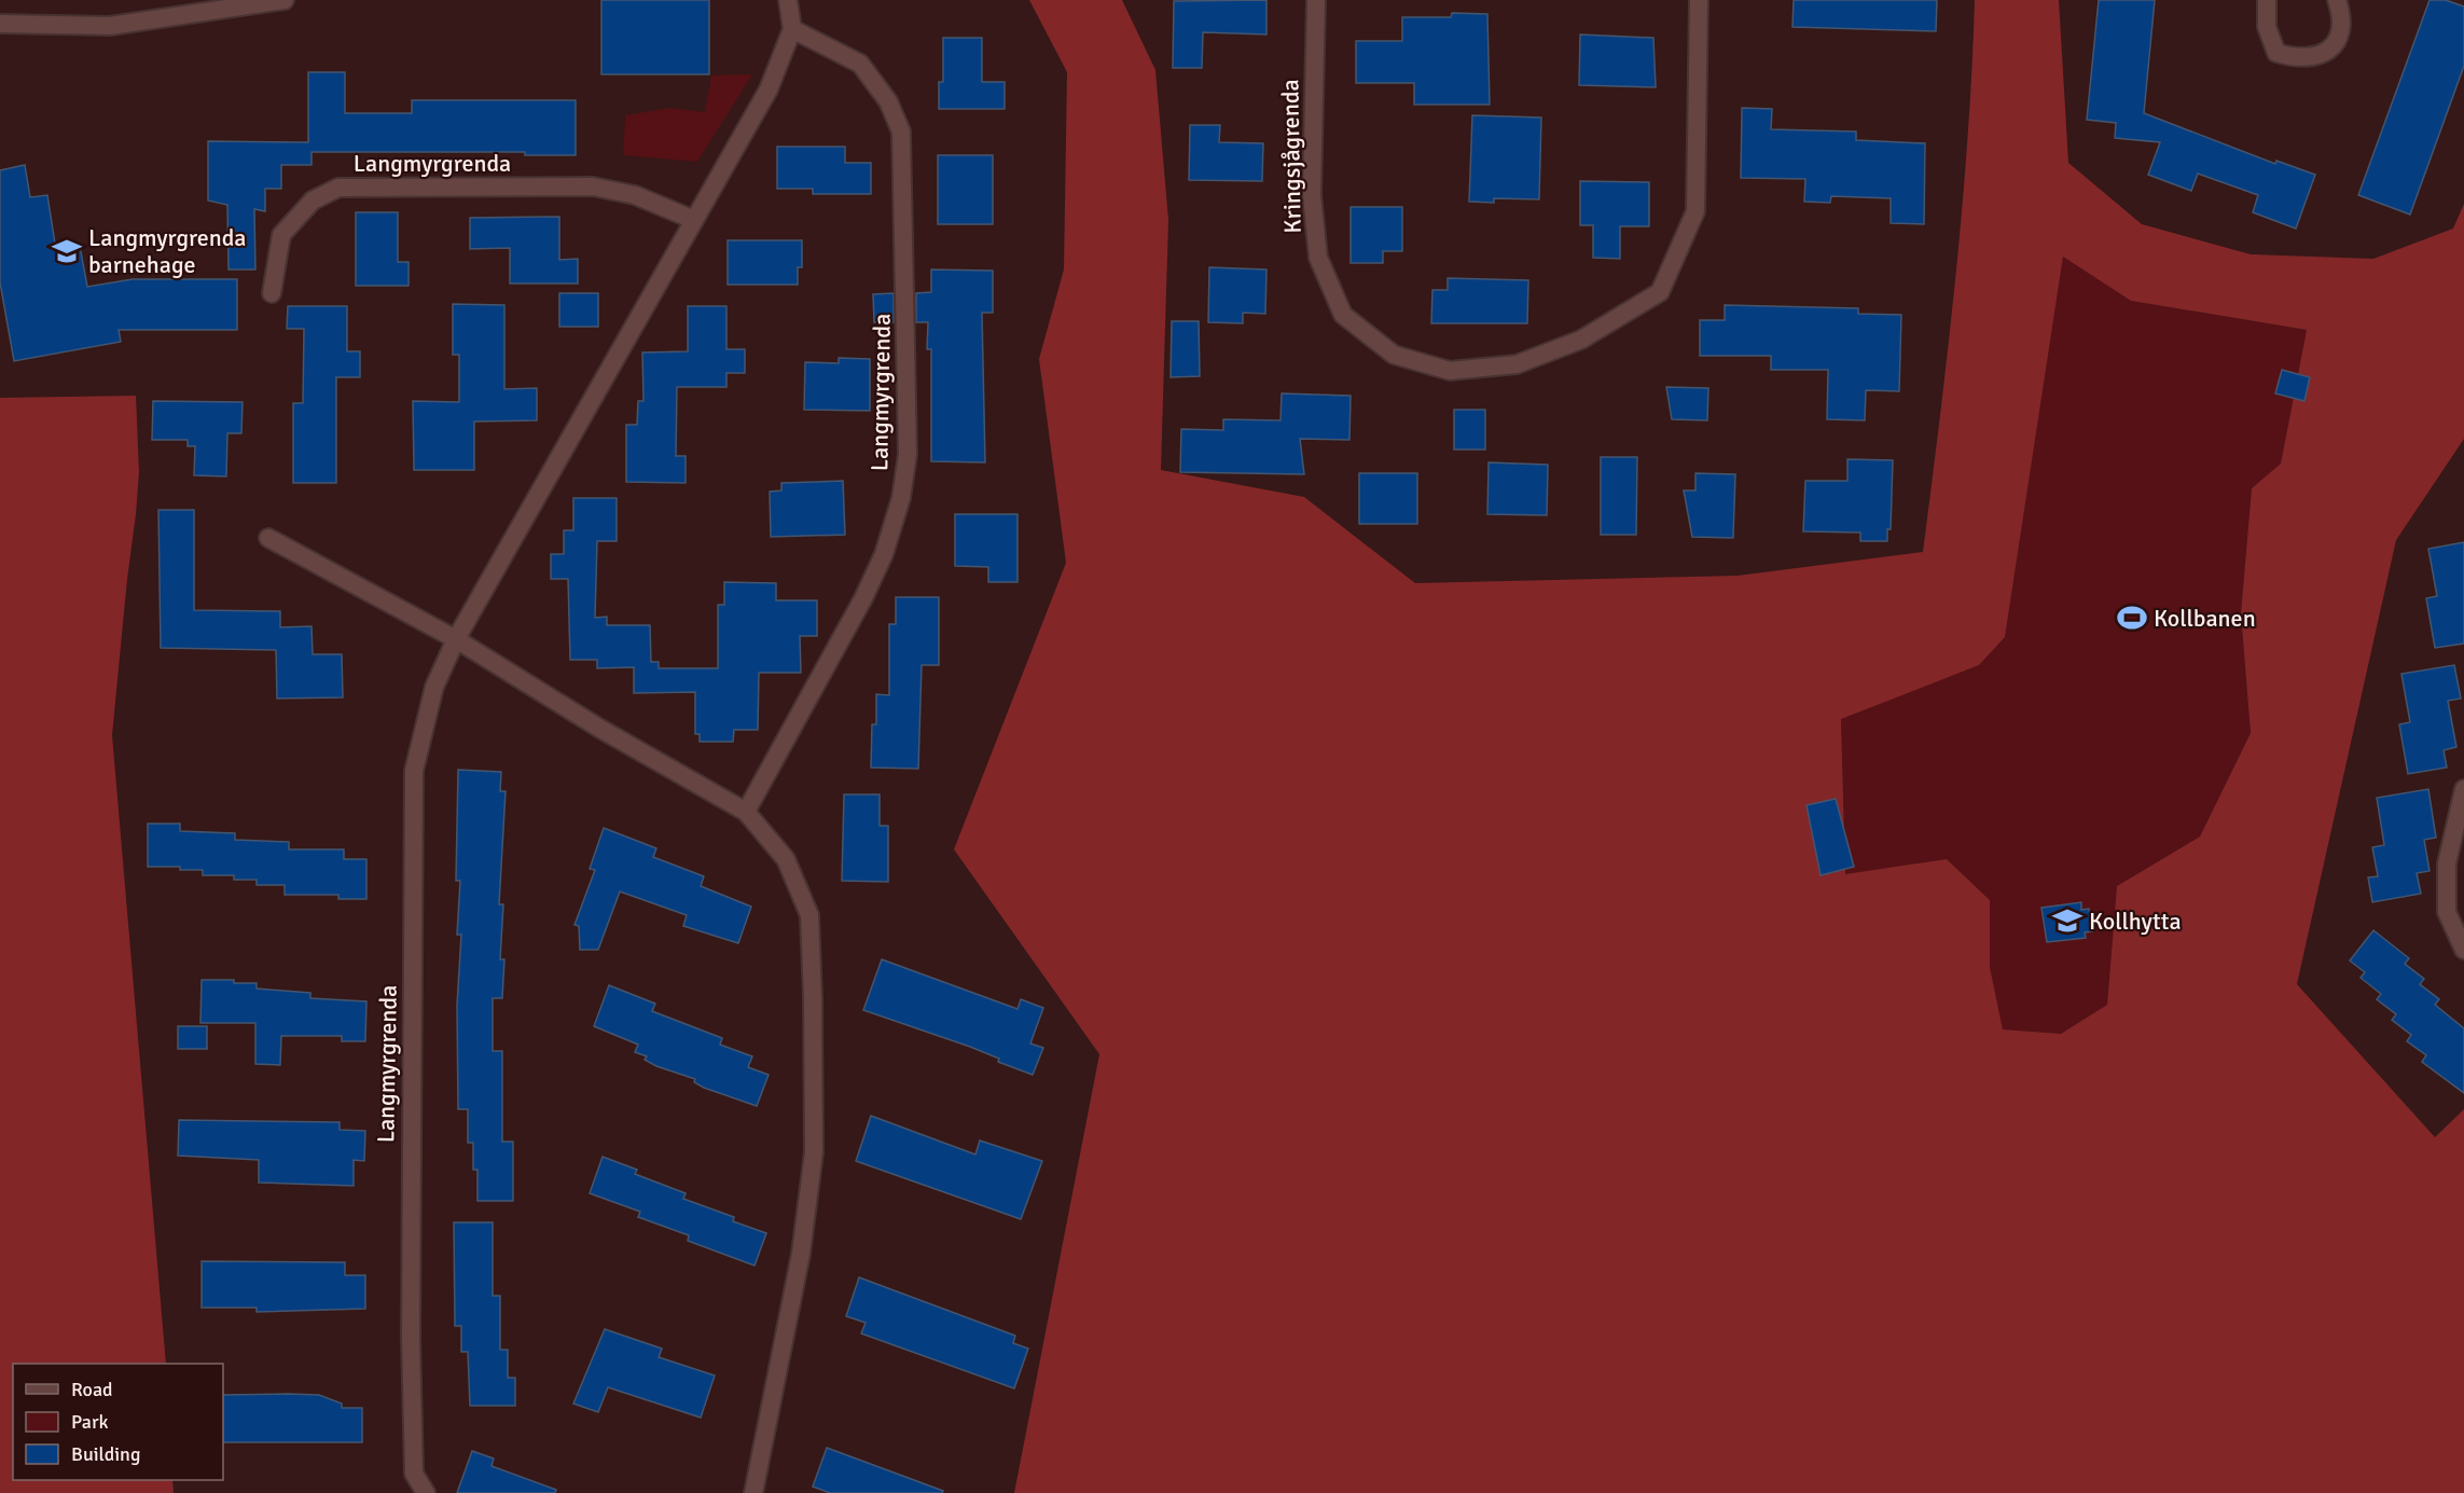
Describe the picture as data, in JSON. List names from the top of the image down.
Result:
{
  "streets": {
    "street": ["Kringsjågrenda", "Langmyrgrenda"]
  },
  "places": {
    "school or university": ["Langmyrgrenda barnehage", "Kollhytta"],
    "sports": ["Kollbanen"]
  },
  "legend": ["Road", "Park", "Building"]
}
